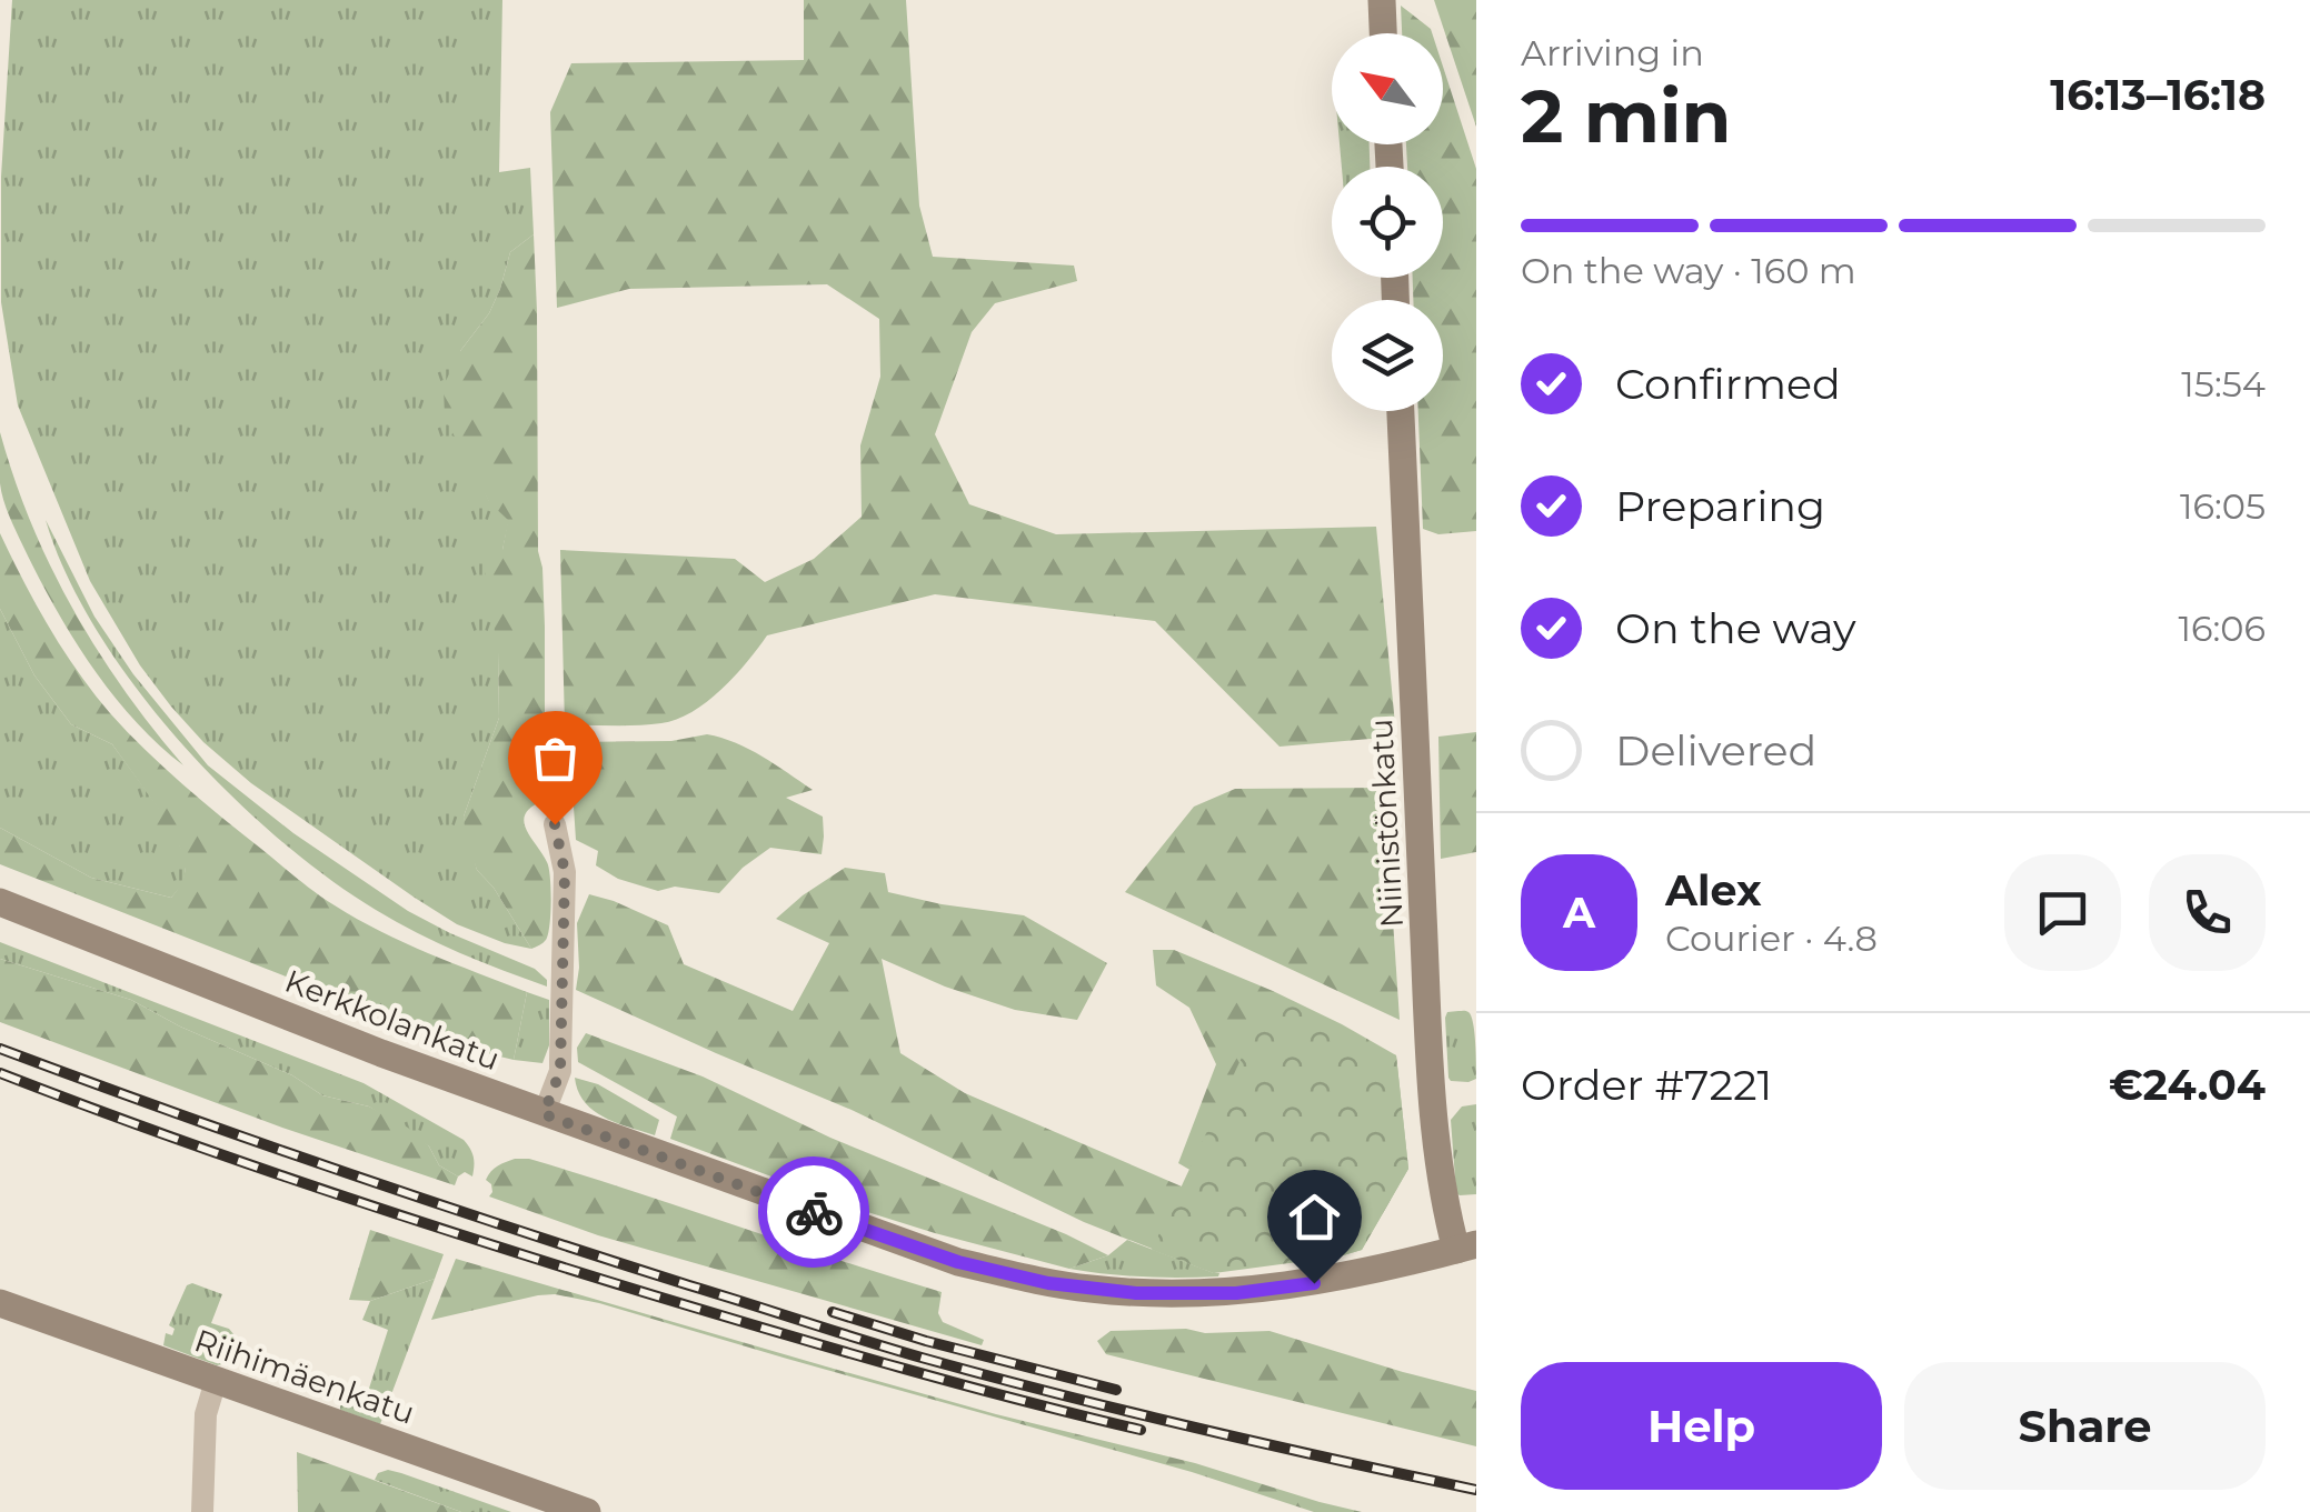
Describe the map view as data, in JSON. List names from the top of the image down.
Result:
{
  "streets": {
    "street": ["Niinistönkatu", "Kerkkolankatu", "Riihimäenkatu"]
  },
  "crossings": [
    ["Niinistönkatu", "Kerkkolankatu"]
  ],
  "north": "top left",
  "page": {
    "heading": ["2 min", "Arriving in", "16:13–16:18"],
    "panel": [
      "Alex",
      "Courier · 4.8",
      "Order #7221",
      "€24.04"
    ],
    "bar": "On the way · 160 m",
    "list": [
      ["Confirmed", "15:54"],
      ["Preparing", "16:05"],
      ["On the way", "16:06"],
      "Delivered"
    ],
    "round": "A",
    "buttons": ["Help", "Share"]
  }
}
